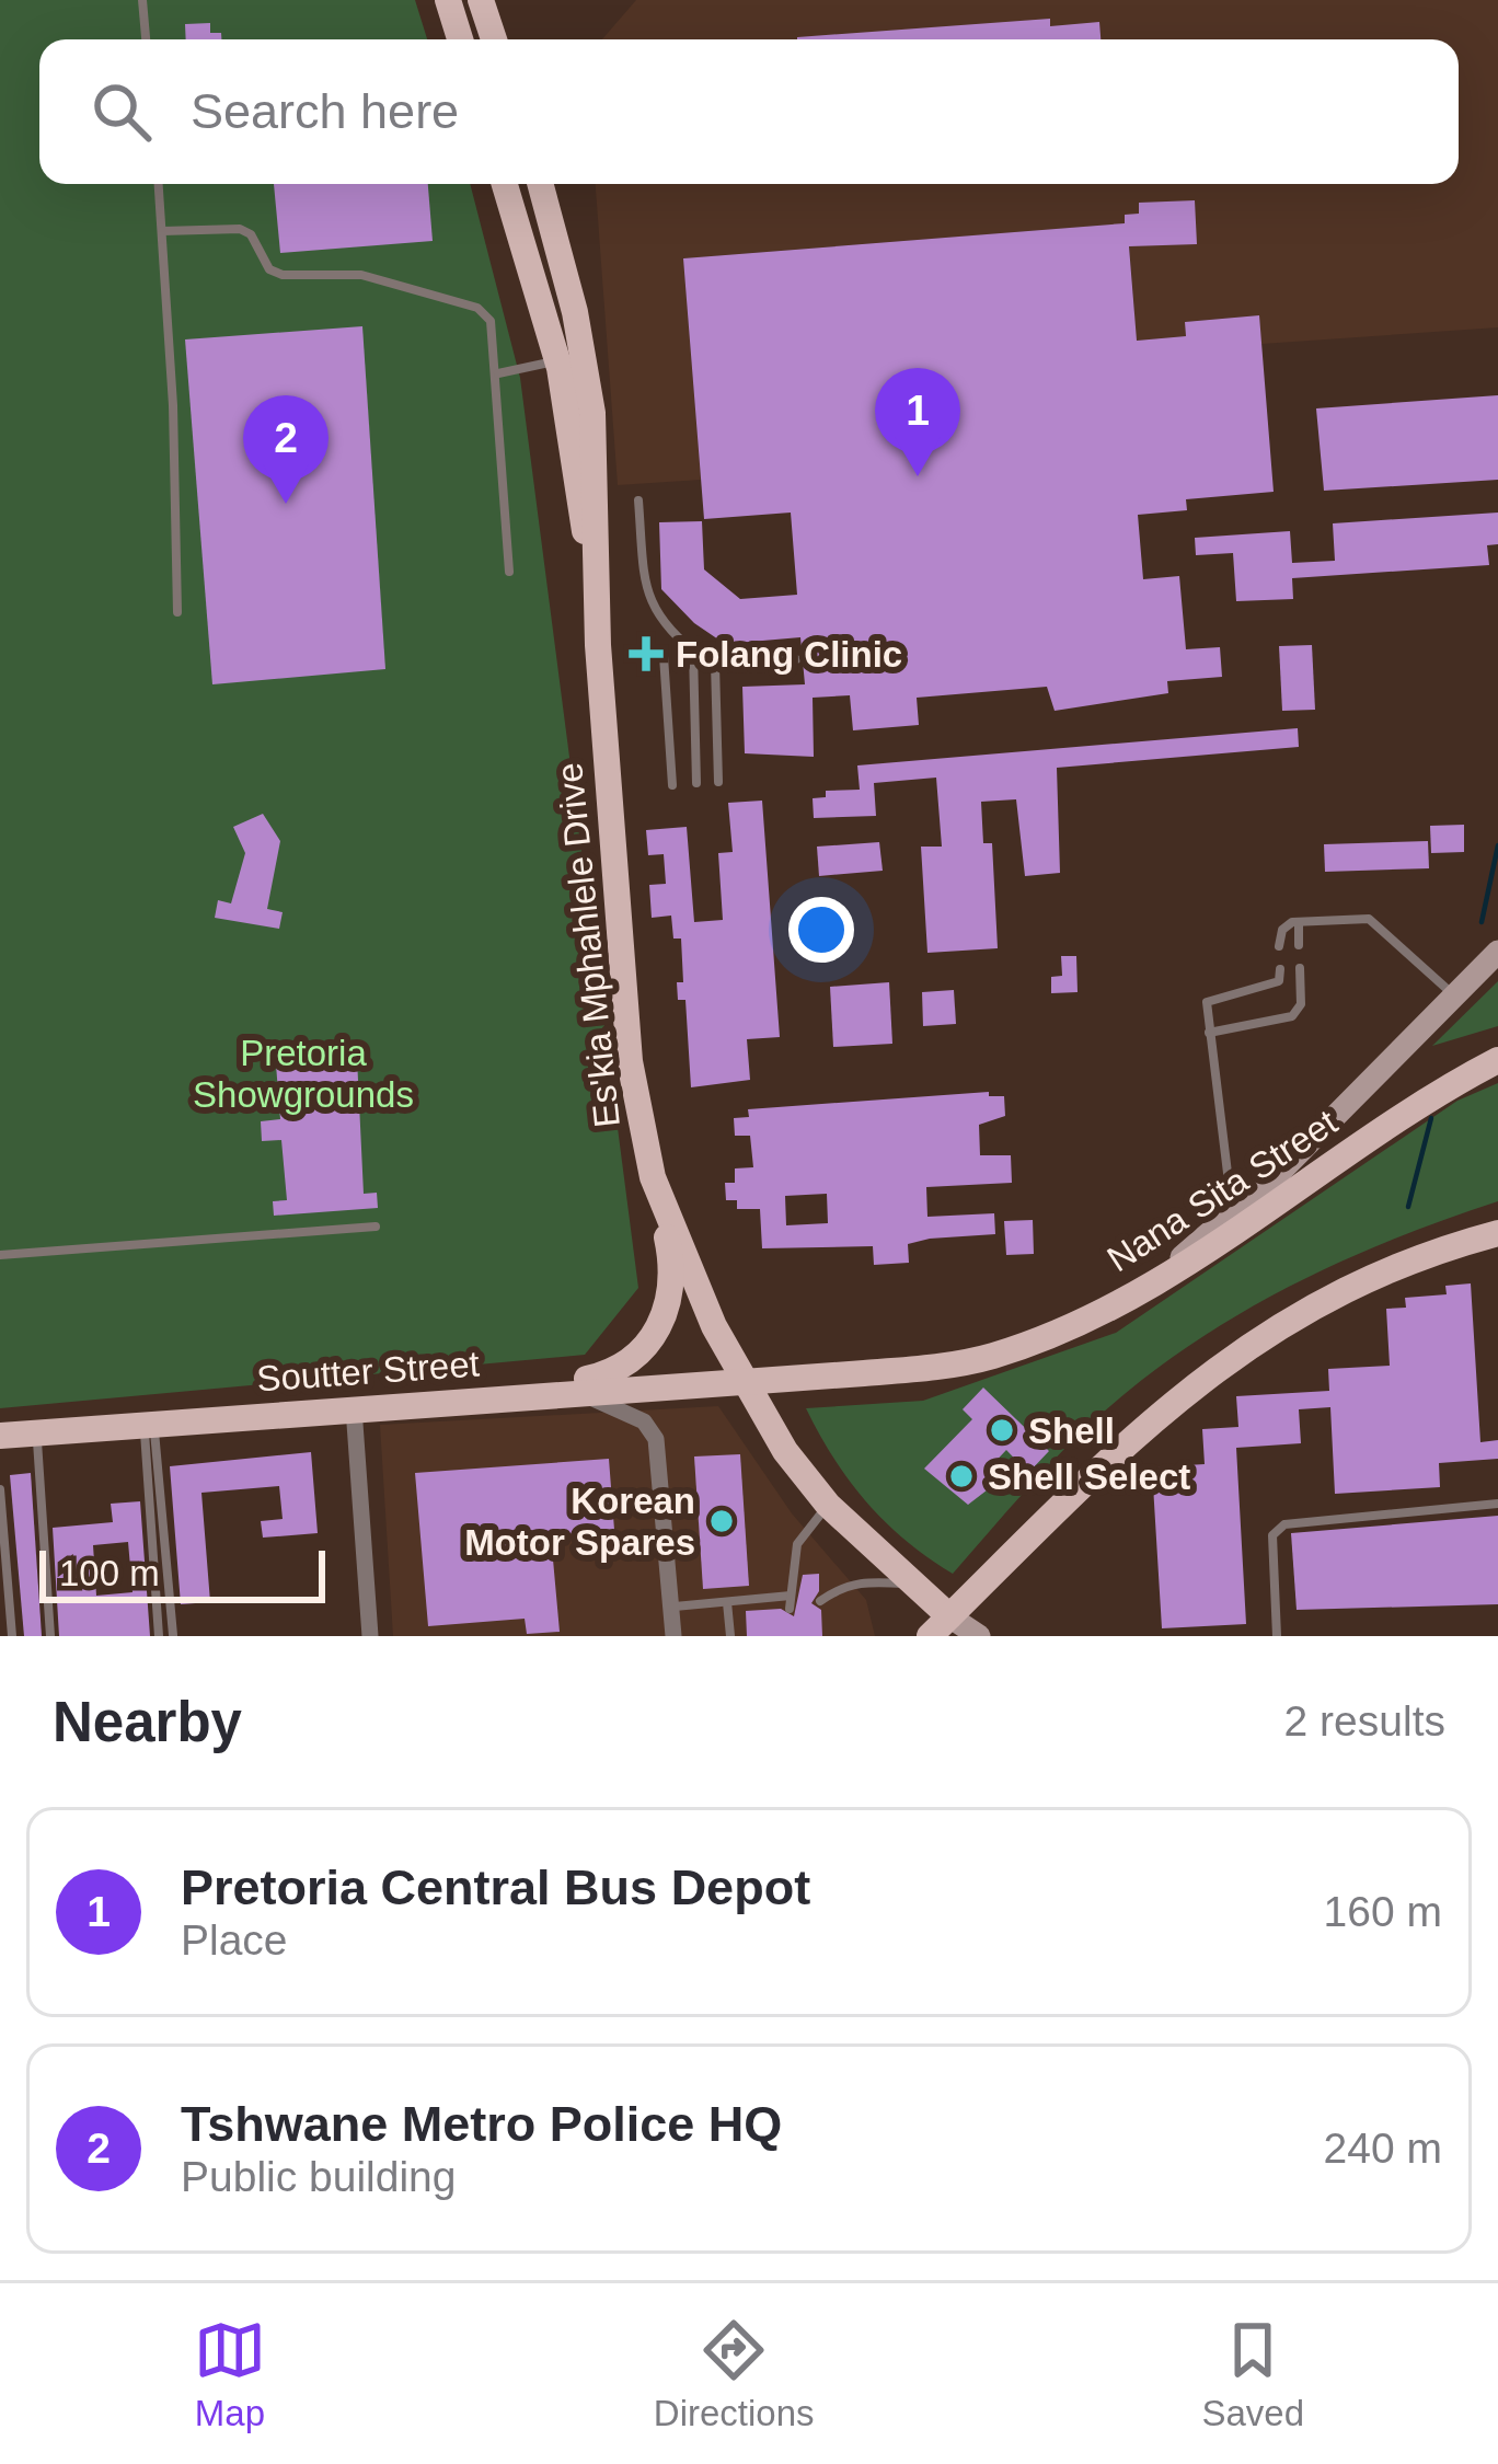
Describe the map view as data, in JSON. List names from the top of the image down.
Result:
{
  "streets": {
    "main road": ["Es'kia Mphahlele Drive", "Nana Sita Street", "Soutter Street"]
  },
  "crossings": [
    ["Es'kia Mphahlele Drive", "Nana Sita Street"],
    ["Es'kia Mphahlele Drive", "Soutter Street"],
    ["Nana Sita Street", "Soutter Street"]
  ],
  "parks": ["Pretoria Showgrounds"],
  "places": {
    "health": ["Folang Clinic"],
    "other": ["Shell", "Shell Select", "Korean Motor Spares"]
  },
  "scale_bar": "100 m",
  "page": {
    "search": "Search here",
    "pins": ["1", "2"],
    "scale": "100 m",
    "heading": ["Nearby", "2 results"],
    "list": [
      {
        "mark": "1",
        "name": "Pretoria Central Bus Depot",
        "note": "Place",
        "value": "160 m"
      },
      {
        "mark": "2",
        "name": "Tshwane Metro Police HQ",
        "note": "Public building",
        "value": "240 m"
      }
    ],
    "nav": ["Map", "Directions", "Saved"]
  }
}
